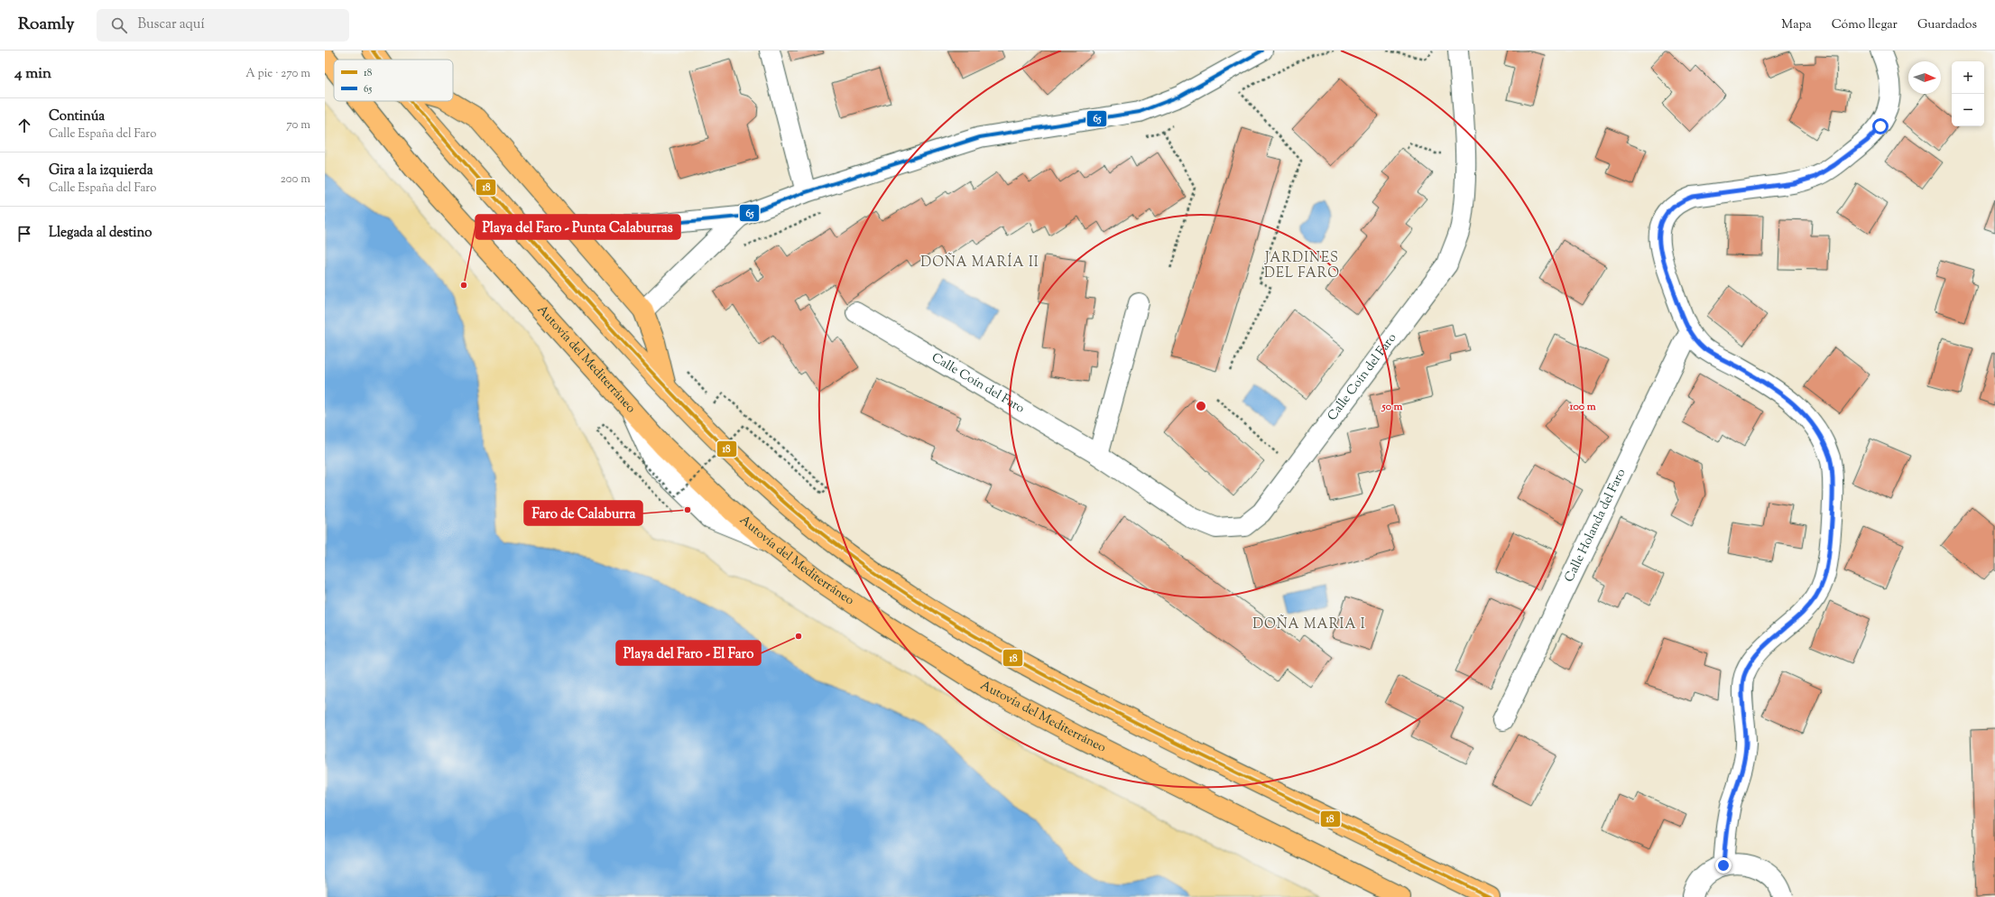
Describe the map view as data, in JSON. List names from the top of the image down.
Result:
{
  "streets": {
    "highway": ["Autovía del Mediterráneo"],
    "street": ["Calle Coín del Faro", "Calle Holanda del Faro"]
  },
  "districts": ["JARDINES DEL FARO", "DOÑA MARÍA II", "DOÑA MARIA I"],
  "places": ["Playa del Faro - Punta Calaburras", "Faro de Calaburra", "Playa del Faro - El Faro"],
  "lines": ["transit line 18", "transit line 65"],
  "legend": ["18", "65"],
  "north": "right",
  "page": {
    "header": "Roamly",
    "search": "Buscar aquí",
    "nav": ["Mapa", "Cómo llegar", "Guardados"],
    "heading": ["4 min", "A pie · 270 m"],
    "map_buttons": ["+", "−"],
    "list": [
      ["Continúa", "Calle España del Faro", "70 m"],
      ["Gira a la izquierda", "Calle España del Faro", "200 m"],
      "Llegada al destino"
    ]
  },
  "rings": ["50 m", "100 m"]
}
